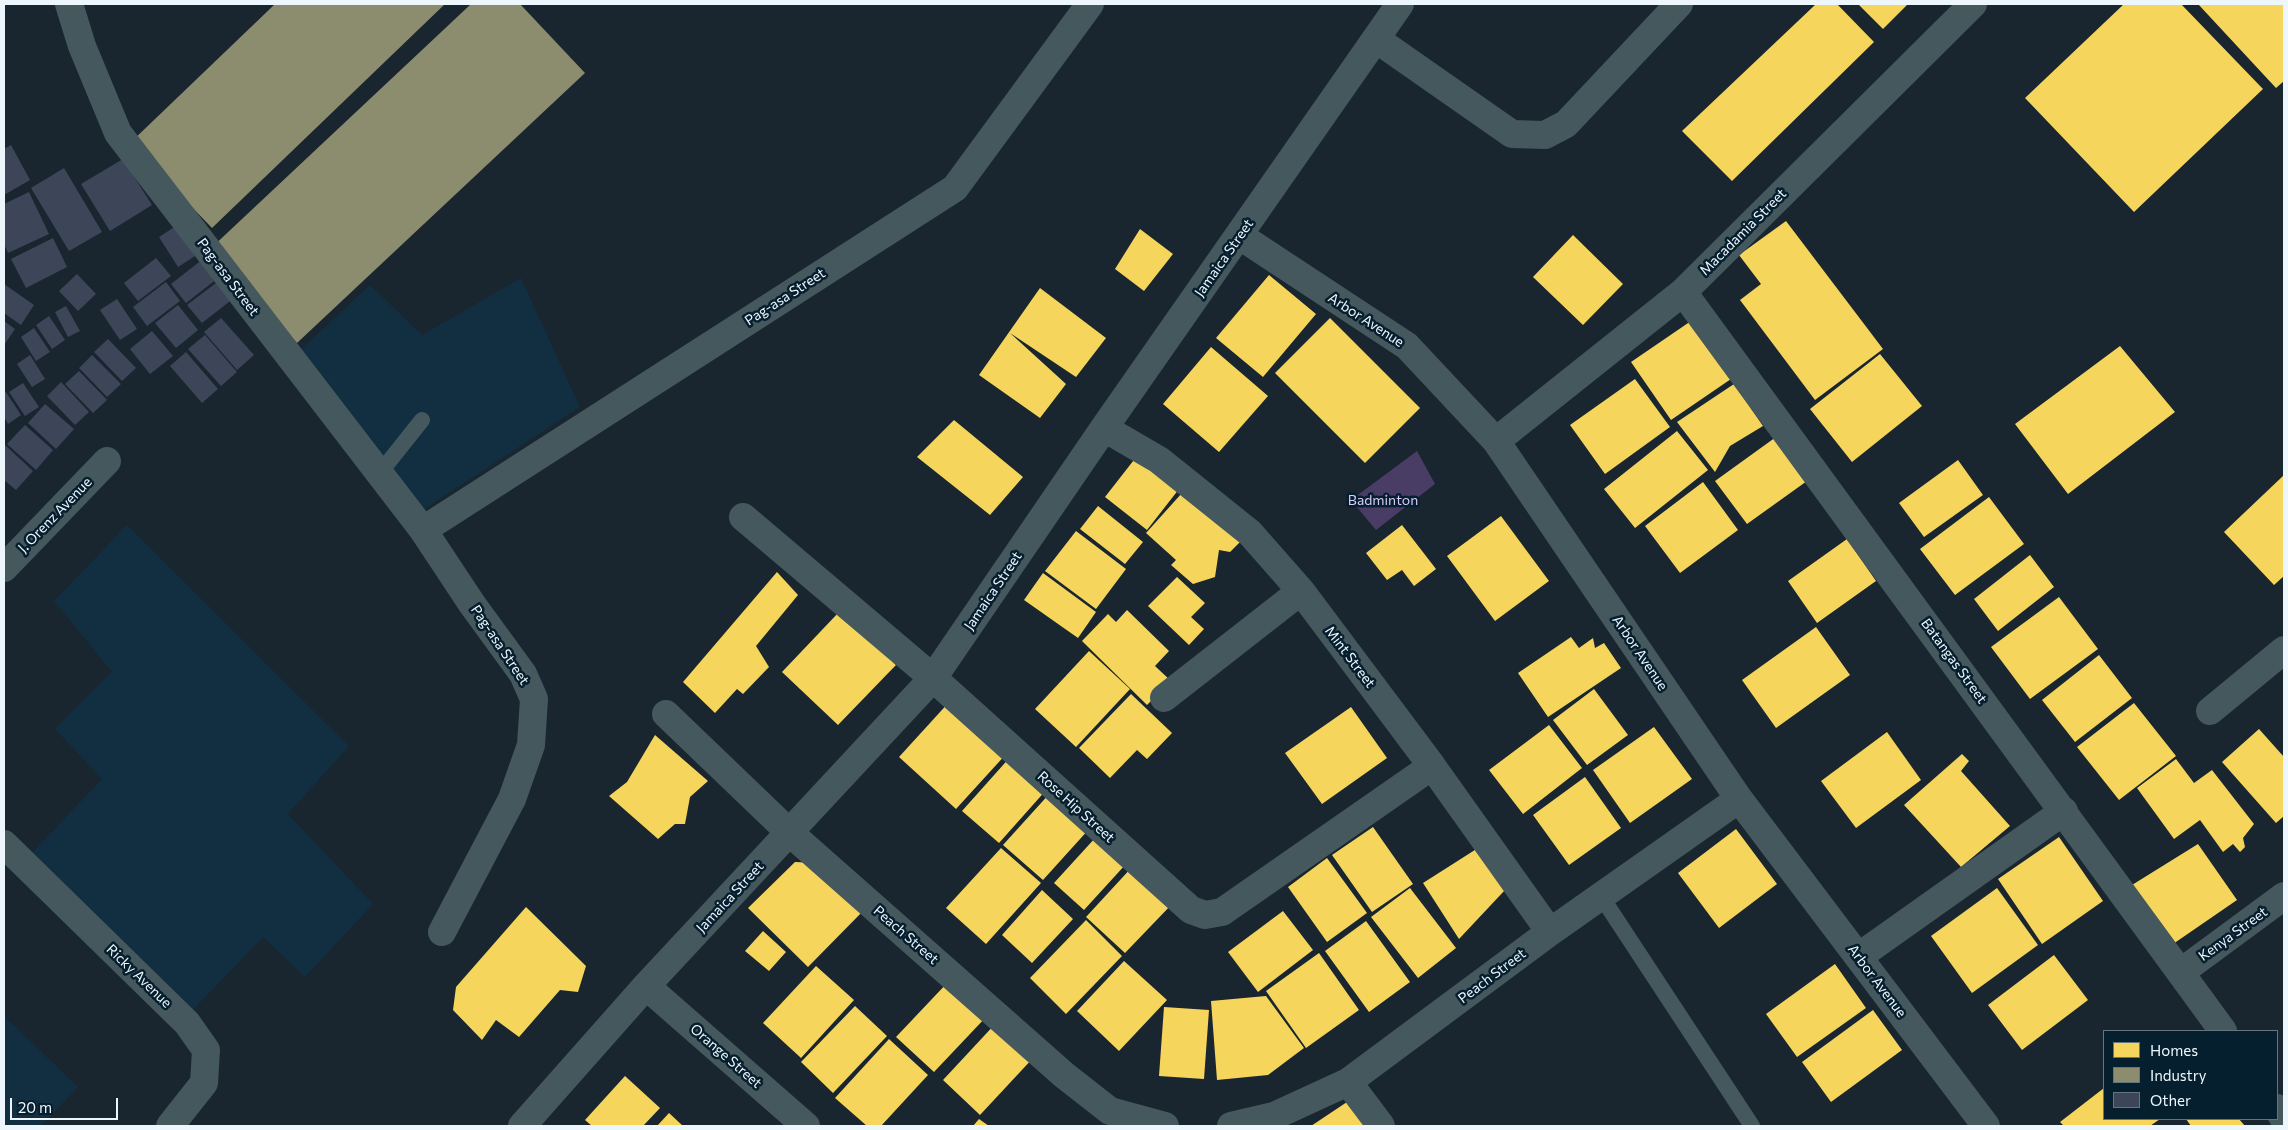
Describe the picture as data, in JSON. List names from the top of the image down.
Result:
{
  "streets": {
    "street": [
      "Macadamia Street",
      "Jamaica Street",
      "Pag-asa Street",
      "Arbor Avenue",
      "J. Orenz Avenue",
      "Mint Street",
      "Batangas Street",
      "Rose Hip Street",
      "Kenya Street",
      "Peach Street",
      "Ricky Avenue",
      "Orange Street"
    ]
  },
  "crossings": [
    ["Macadamia Street", "Arbor Avenue"],
    ["Macadamia Street", "Batangas Street"],
    ["Jamaica Street", "Arbor Avenue"],
    ["Jamaica Street", "Mint Street"],
    ["Jamaica Street", "Rose Hip Street"],
    ["Jamaica Street", "Peach Street"],
    ["Jamaica Street", "Orange Street"],
    ["Arbor Avenue", "Peach Street"],
    ["Mint Street", "Rose Hip Street"],
    ["Mint Street", "Peach Street"],
    ["Batangas Street", "Kenya Street"]
  ],
  "parks": ["Badminton"],
  "legend": ["Homes", "Industry", "Other"],
  "scale_bar": "20 m"
}
